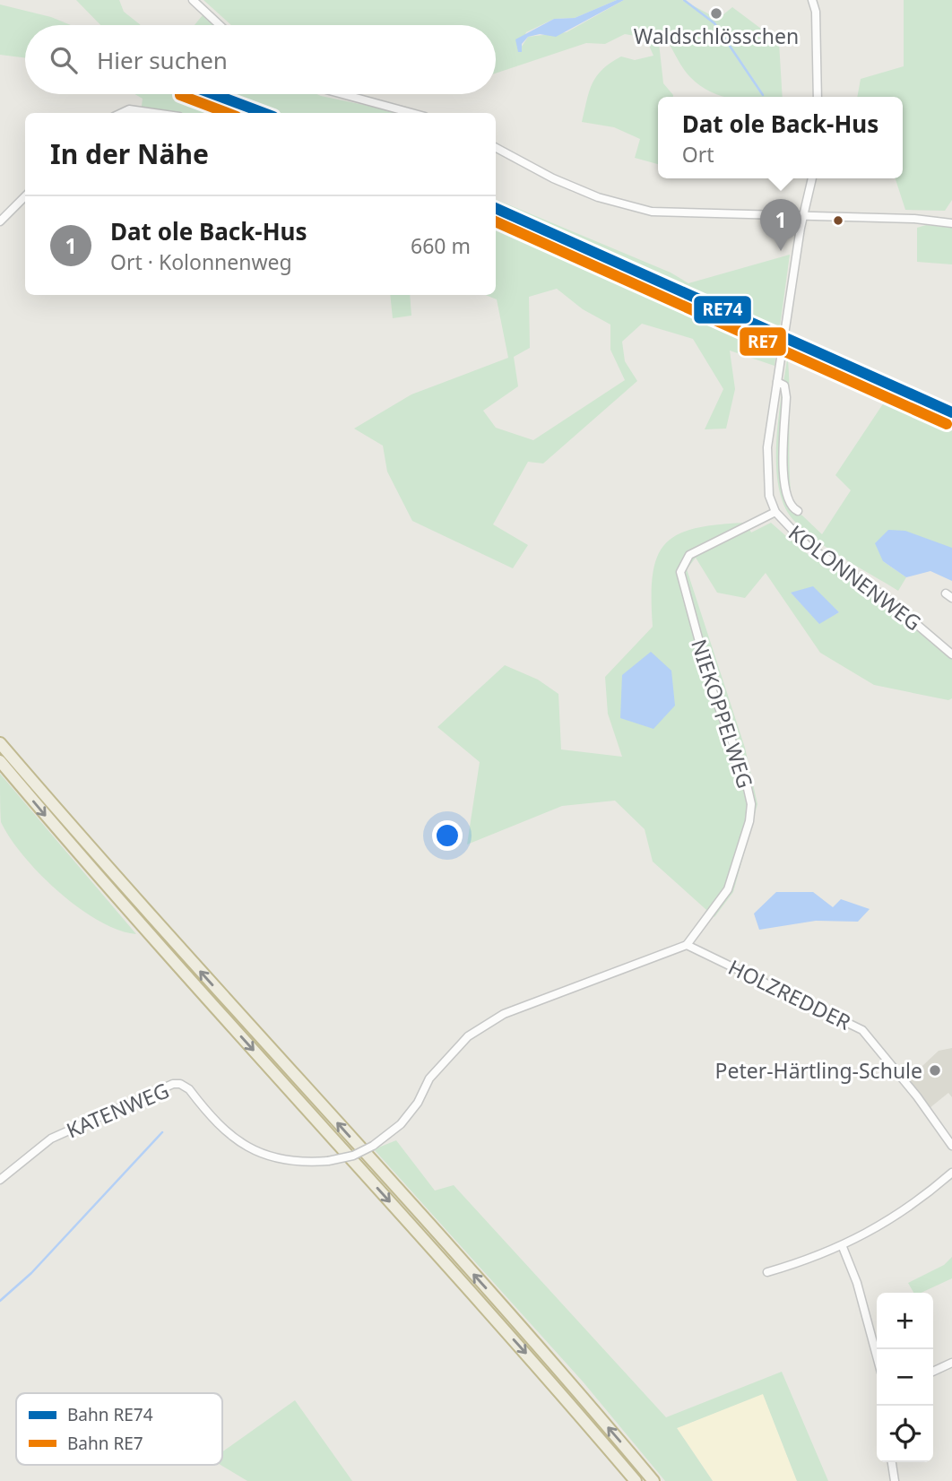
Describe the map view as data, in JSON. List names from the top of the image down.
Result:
{
  "streets": {
    "street": [
      "KOLONNENWEG",
      "NIEKOPPELWEG",
      "HOLZREDDER",
      "KATENWEG"
    ]
  },
  "crossings": [
    ["KOLONNENWEG", "NIEKOPPELWEG"],
    ["NIEKOPPELWEG", "HOLZREDDER"],
    ["NIEKOPPELWEG", "KATENWEG"],
    ["HOLZREDDER", "KATENWEG"]
  ],
  "places": ["Waldschlösschen", "Peter-Härtling-Schule"],
  "lines": ["rail line RE74", "rail line RE7"],
  "legend": ["Bahn RE74", "Bahn RE7"],
  "page": {
    "search": "Hier suchen",
    "popup": ["Dat ole Back-Hus", "Ort"],
    "heading": "In der Nähe",
    "list": [
      {
        "mark": "1",
        "name": "Dat ole Back-Hus",
        "note": "Ort · Kolonnenweg",
        "value": "660 m"
      }
    ],
    "pins": "1",
    "map_buttons": ["+", "−"]
  }
}
